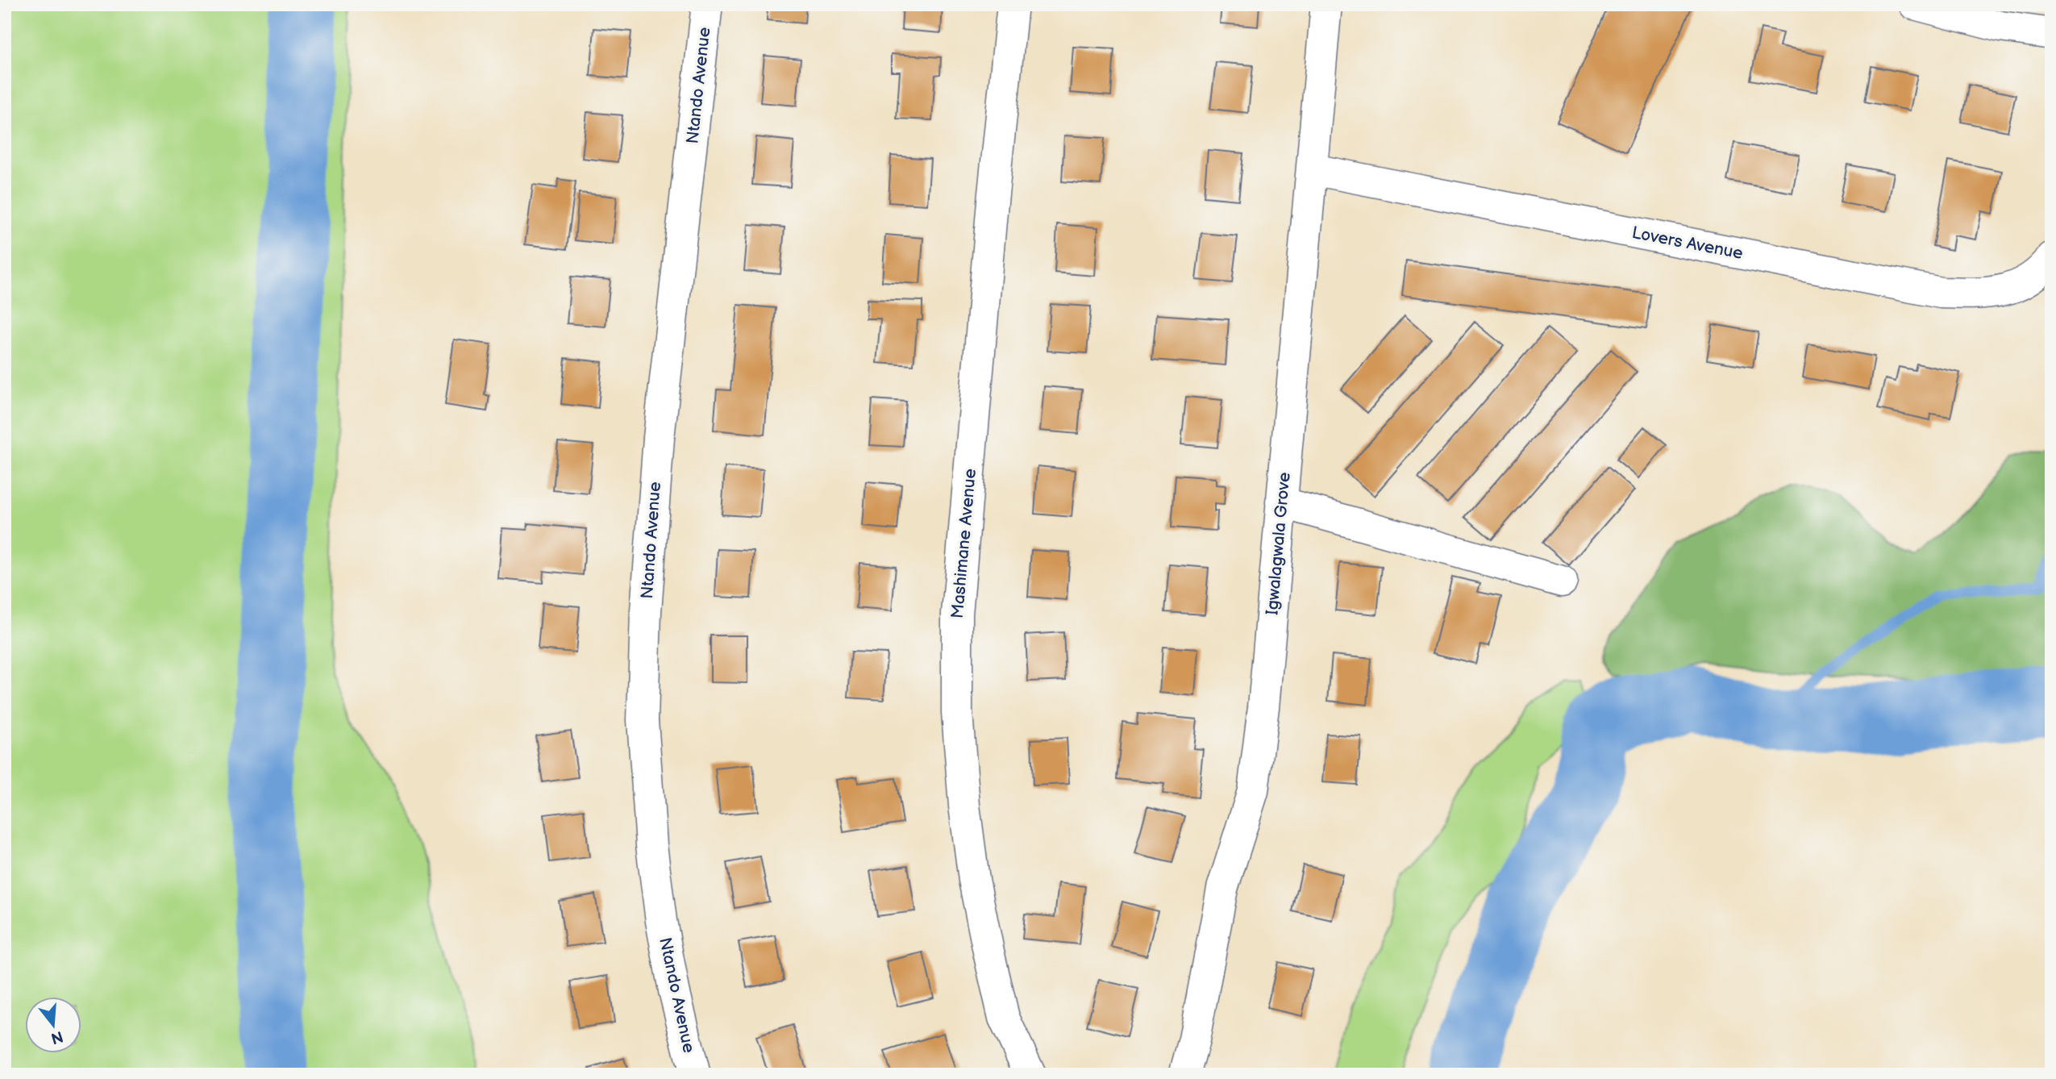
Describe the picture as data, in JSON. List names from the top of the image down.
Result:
{
  "streets": {
    "street": [
      "Ntando Avenue",
      "Lovers Avenue",
      "Mashimane Avenue",
      "Igwalagwala Grove"
    ]
  },
  "crossings": [
    ["Lovers Avenue", "Igwalagwala Grove"]
  ],
  "north": "bottom"
}
